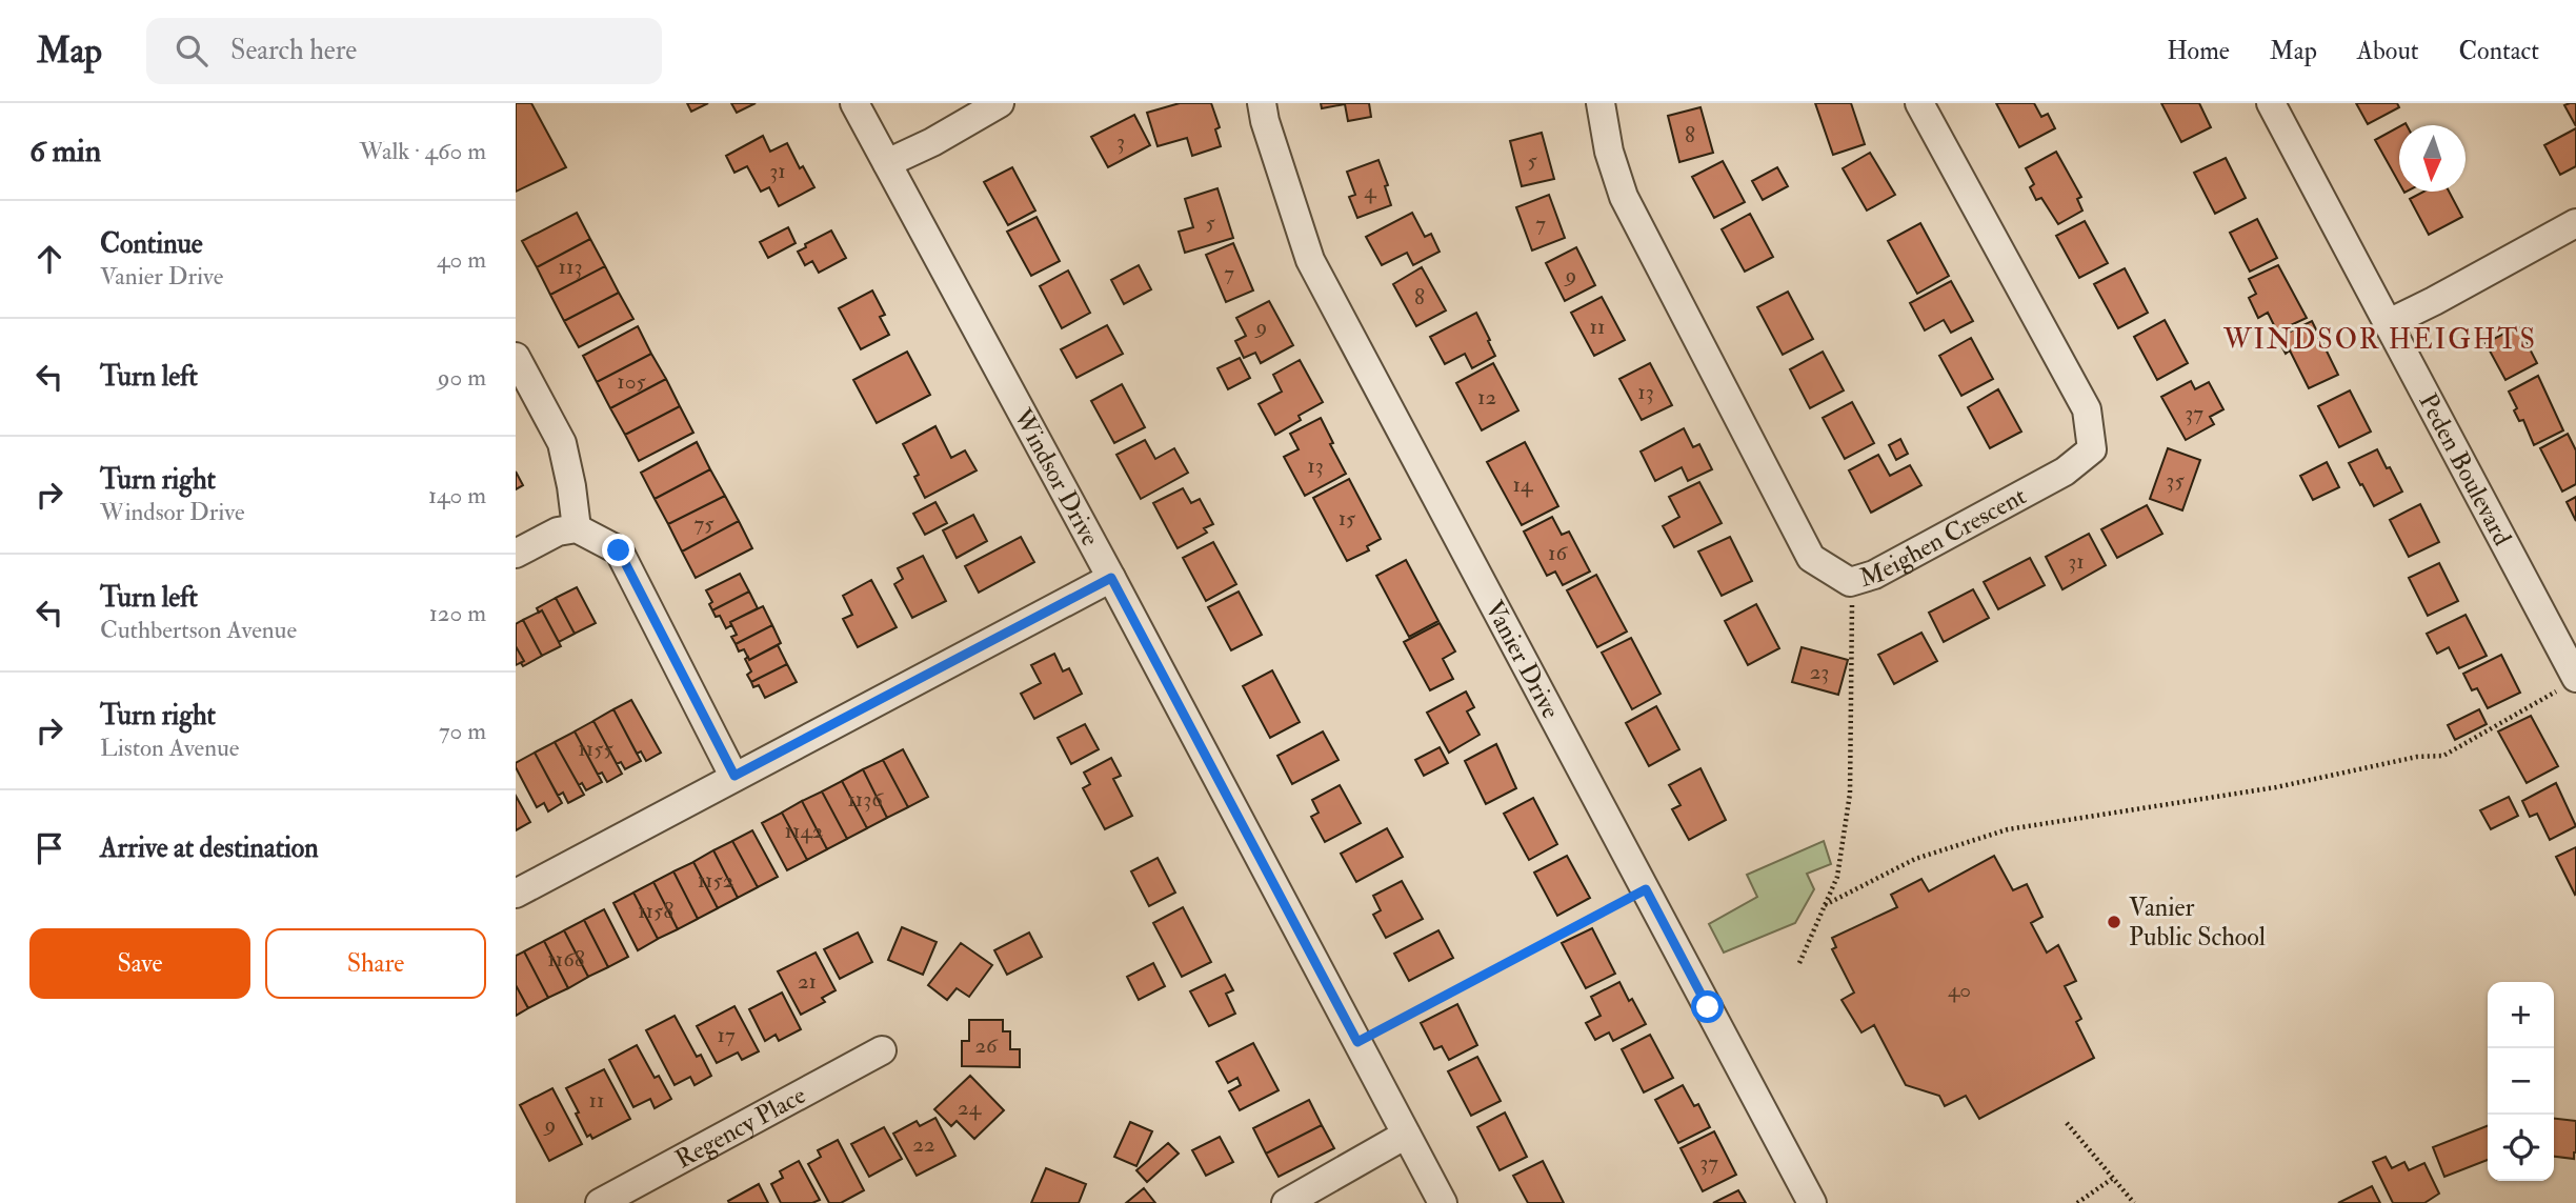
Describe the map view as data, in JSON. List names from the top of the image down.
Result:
{
  "streets": {
    "street": [
      "Peden Boulevard",
      "Windsor Drive",
      "Meighen Crescent",
      "Vanier Drive",
      "Regency Place"
    ]
  },
  "districts": ["WINDSOR HEIGHTS"],
  "places": ["Vanier Public School"],
  "house_numbers": [
    "8",
    "3",
    "5",
    "31",
    "4",
    "5",
    "7",
    "113",
    "7",
    "9",
    "8",
    "9",
    "11",
    "105",
    "13",
    "12",
    "37",
    "13",
    "35",
    "14",
    "15",
    "75",
    "16",
    "31",
    "23",
    "1155",
    "1136",
    "1142",
    "1152",
    "1158",
    "1168",
    "21",
    "40",
    "17",
    "26",
    "11",
    "24",
    "9",
    "22",
    "37"
  ],
  "north": "bottom",
  "page": {
    "header": "Map",
    "search": "Search here",
    "nav": [
      "Home",
      "Map",
      "About",
      "Contact"
    ],
    "heading": ["6 min", "Walk · 460 m"],
    "list": [
      ["Continue", "Vanier Drive", "40 m"],
      ["Turn left", "90 m"],
      ["Turn right", "Windsor Drive", "140 m"],
      ["Turn left", "Cuthbertson Avenue", "120 m"],
      ["Turn right", "Liston Avenue", "70 m"],
      "Arrive at destination"
    ],
    "buttons": ["Save", "Share"],
    "map_buttons": ["+", "−"]
  }
}
